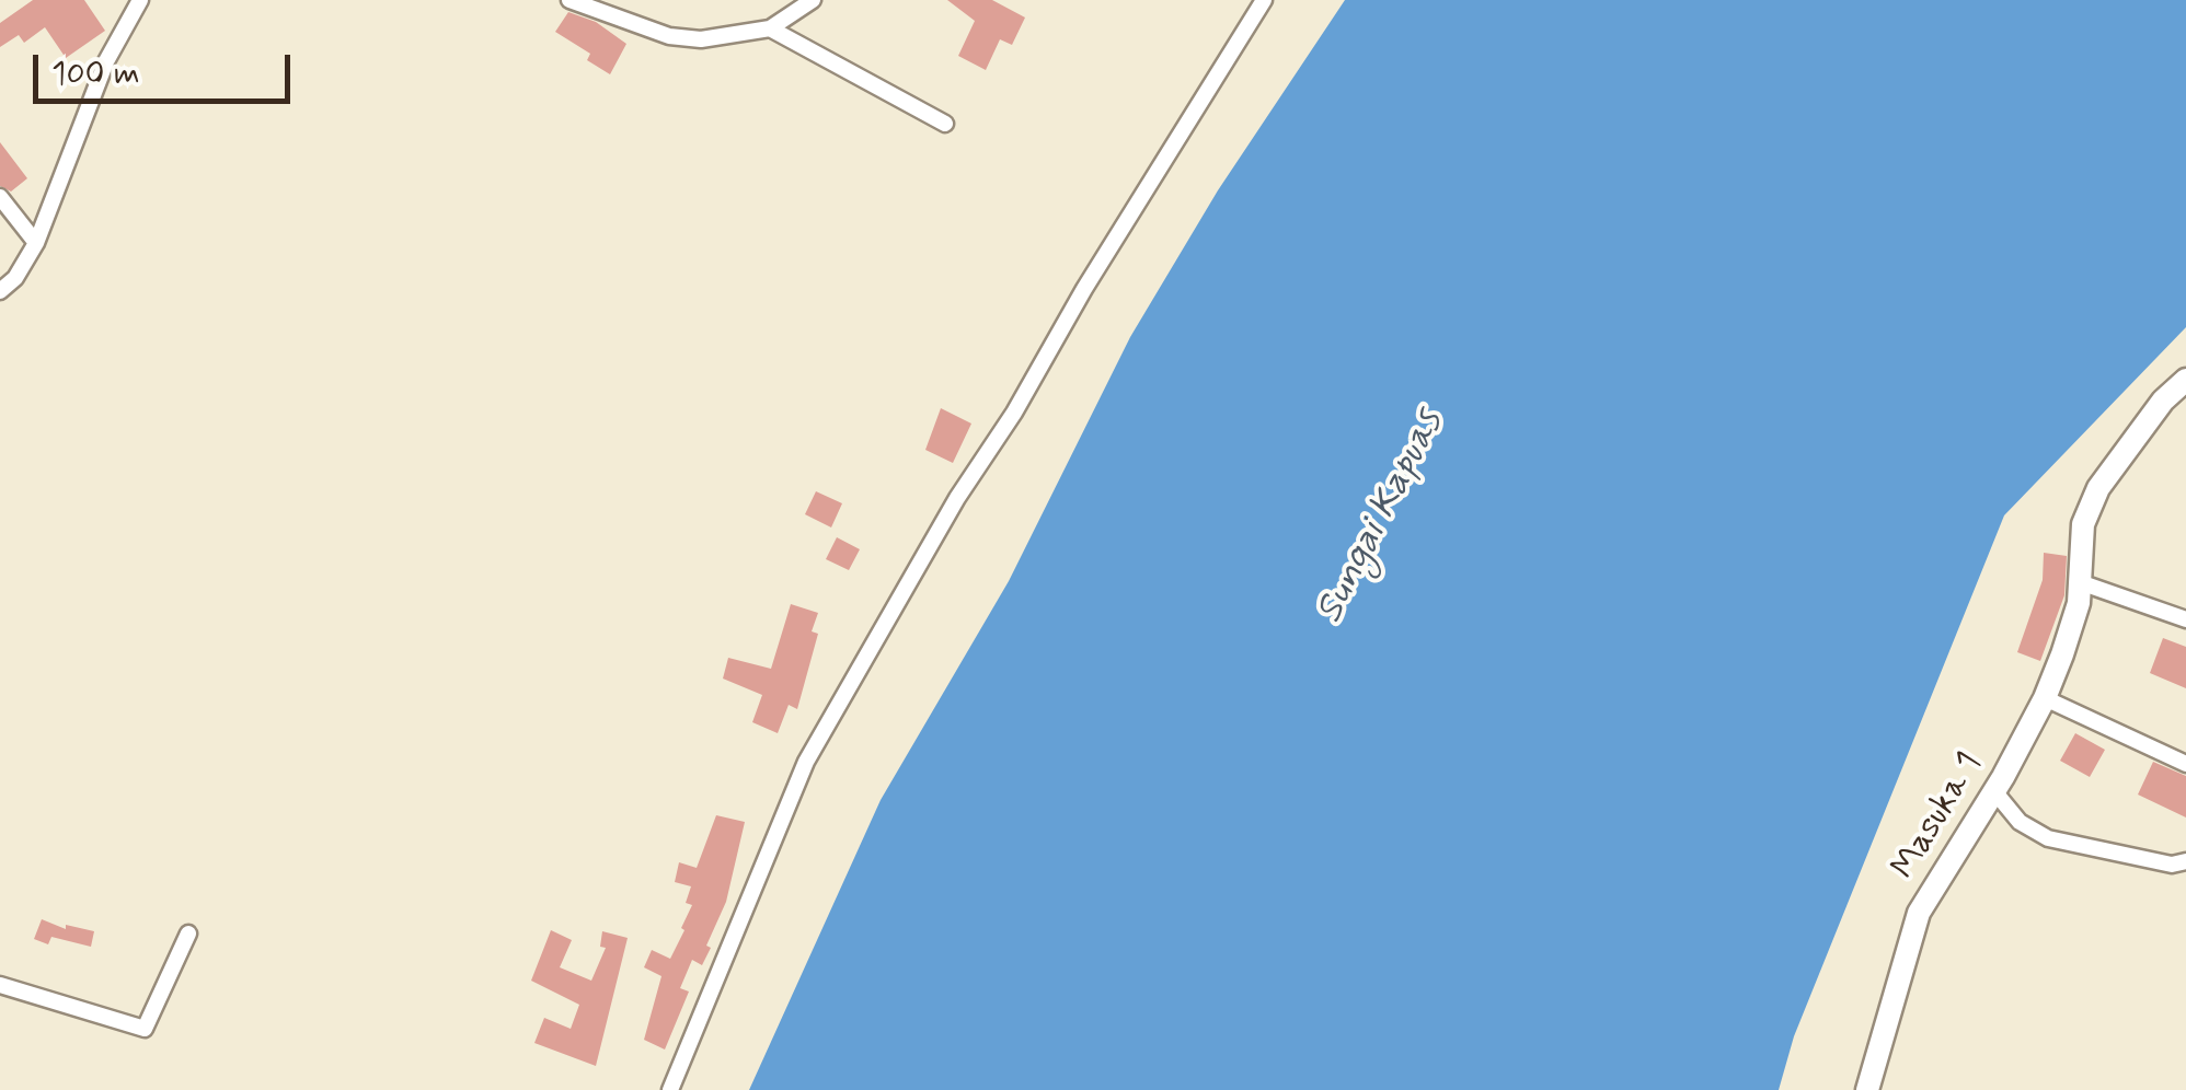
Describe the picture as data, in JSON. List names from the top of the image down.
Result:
{
  "streets": {
    "street": ["Masuka 1"]
  },
  "water": ["Sungai Kapuas"],
  "scale_bar": "100 m"
}
